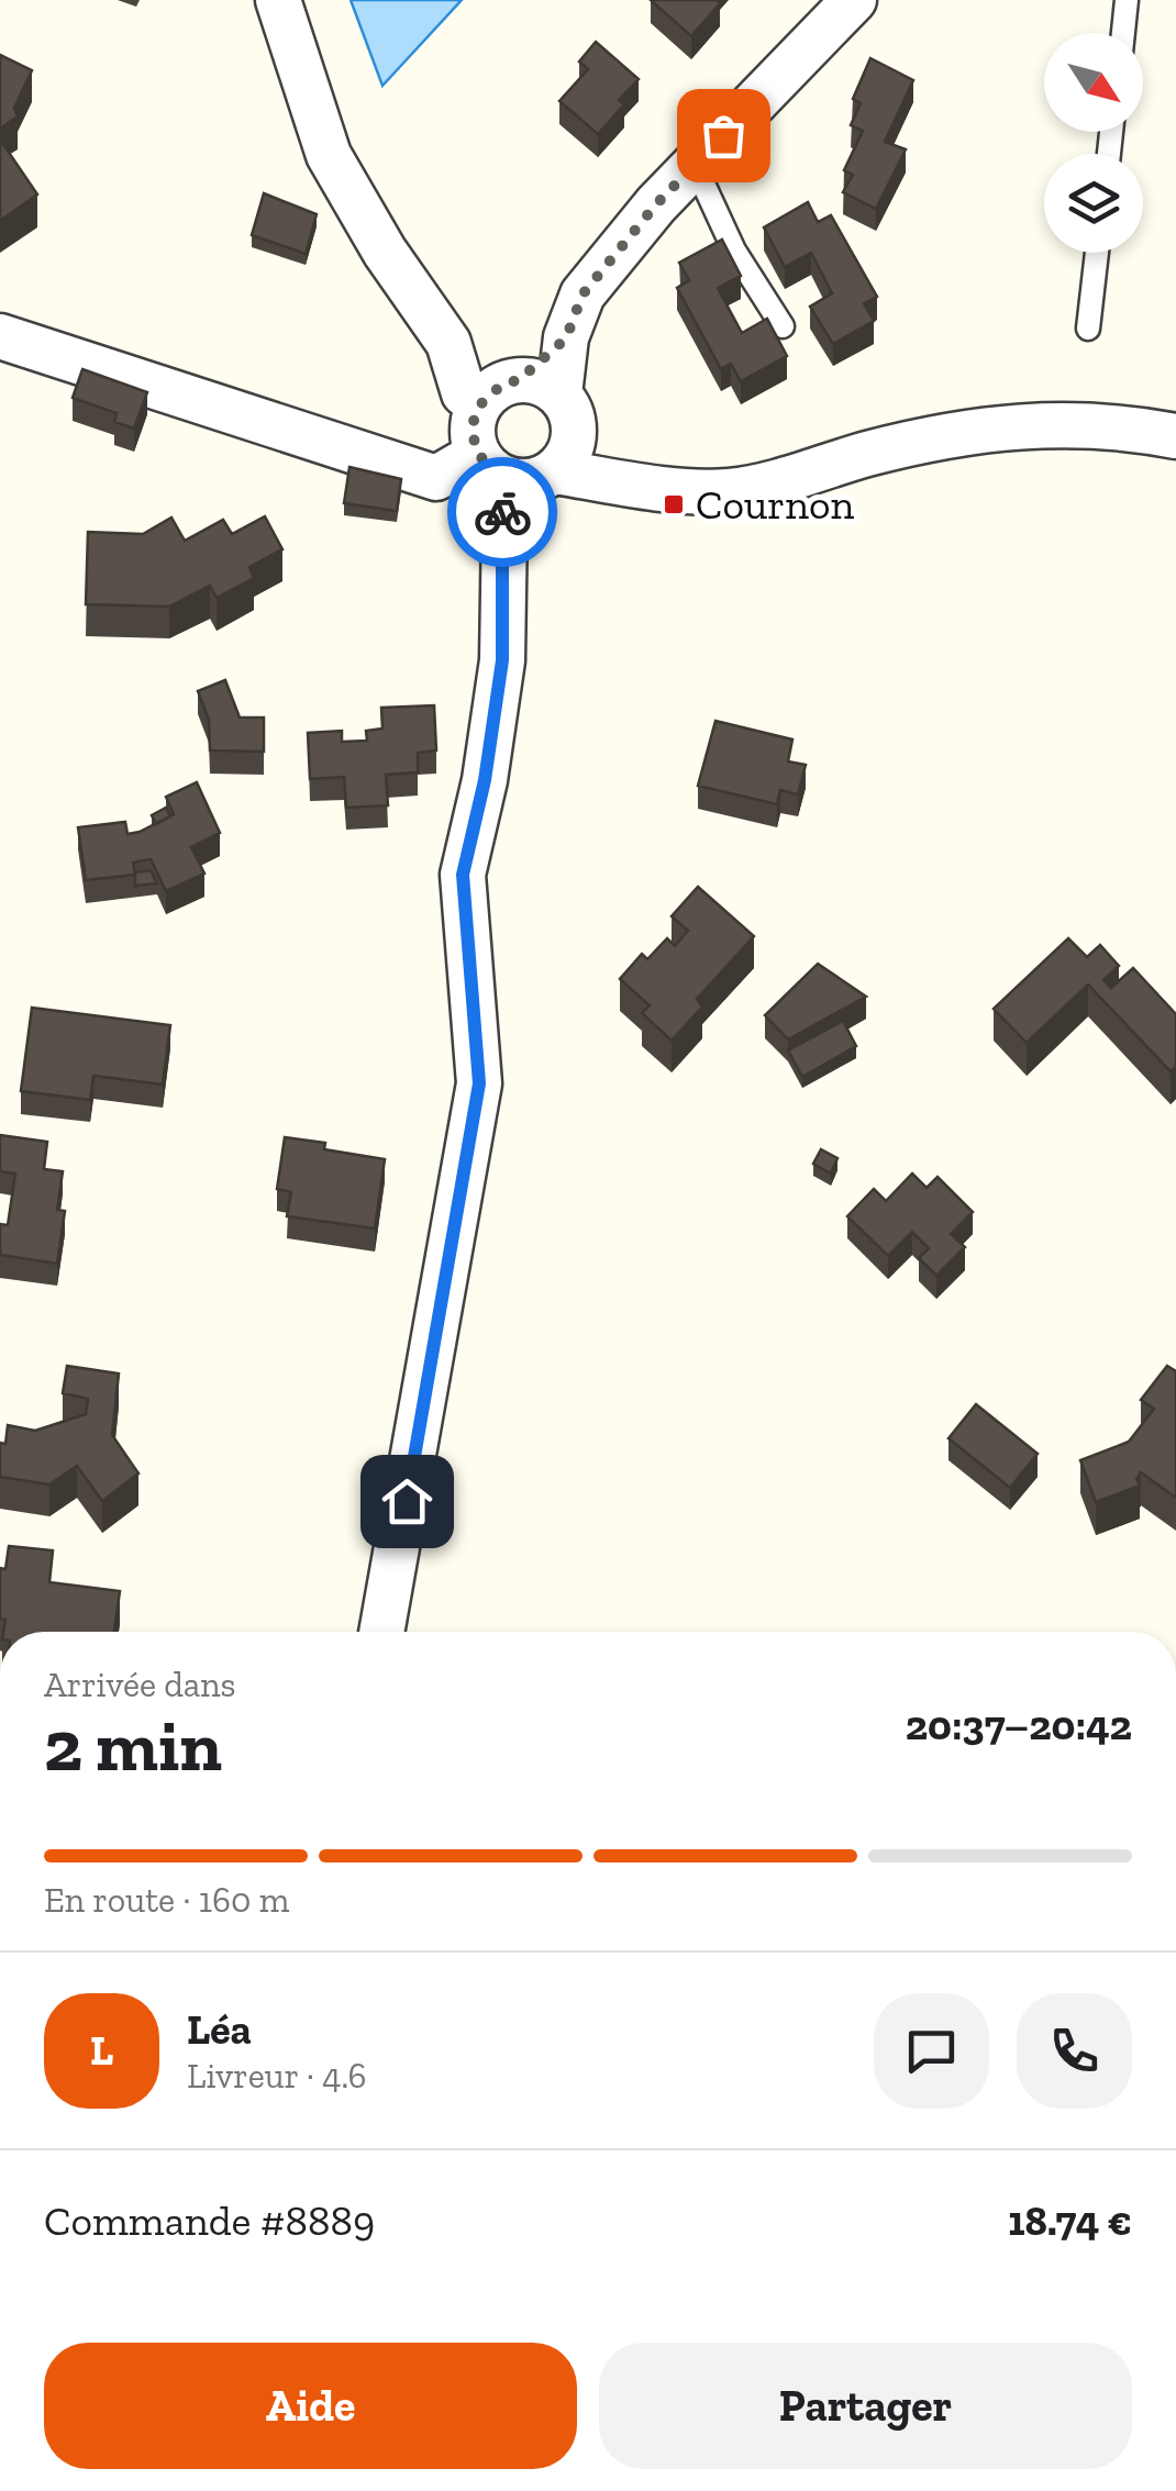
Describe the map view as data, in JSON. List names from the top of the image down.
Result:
{
  "places": {
    "transit": ["Cournon"]
  },
  "north": "bottom right",
  "page": {
    "heading": ["2 min", "Arrivée dans", "20:37–20:42"],
    "panel": [
      "Léa",
      "Livreur · 4.6",
      "Commande #8889",
      "18.74 €"
    ],
    "bar": "En route · 160 m",
    "round": "L",
    "buttons": ["Aide", "Partager"]
  }
}
